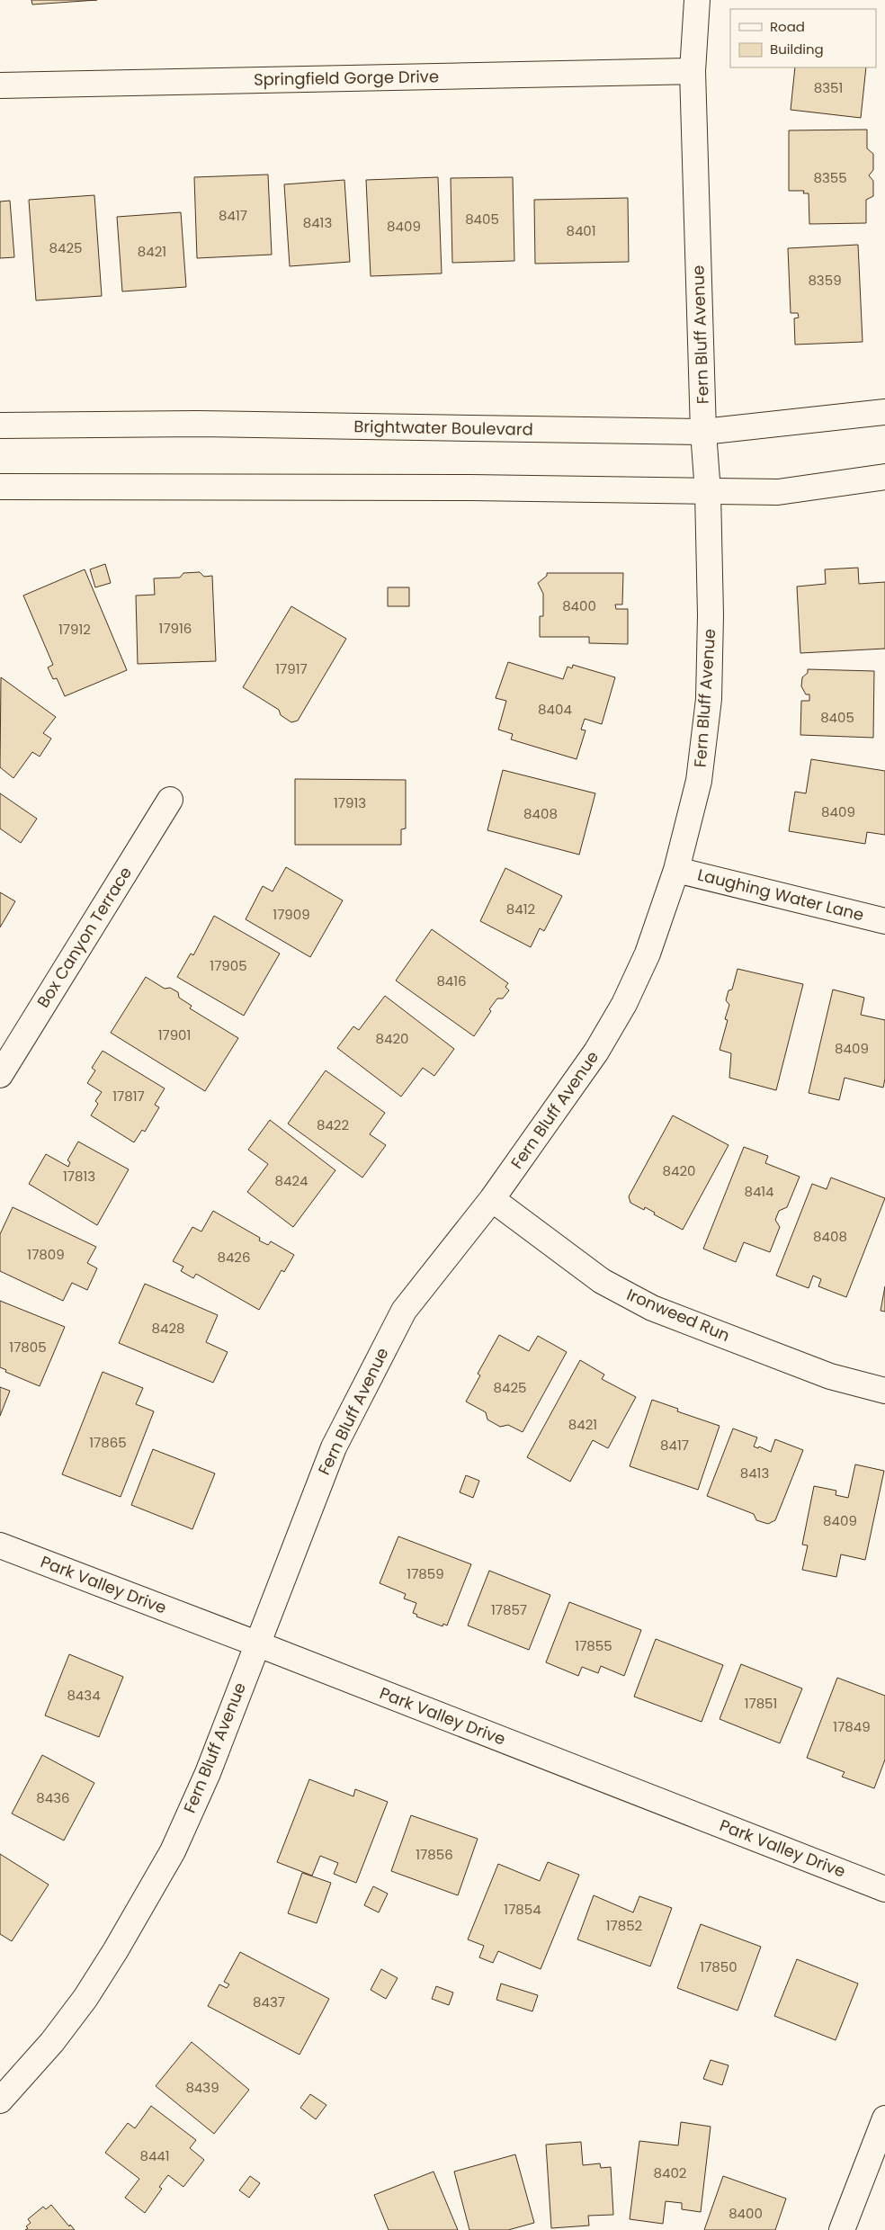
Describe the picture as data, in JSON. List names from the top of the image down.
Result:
{
  "streets": {
    "street": [
      "Springfield Gorge Drive",
      "Fern Bluff Avenue",
      "Brightwater Boulevard",
      "Laughing Water Lane",
      "Box Canyon Terrace",
      "Ironweed Run",
      "Park Valley Drive"
    ]
  },
  "crossings": [
    ["Springfield Gorge Drive", "Fern Bluff Avenue"],
    ["Fern Bluff Avenue", "Brightwater Boulevard"],
    ["Fern Bluff Avenue", "Laughing Water Lane"],
    ["Fern Bluff Avenue", "Ironweed Run"],
    ["Fern Bluff Avenue", "Park Valley Drive"]
  ],
  "house_numbers": [
    "8351",
    "8355",
    "8417",
    "8405",
    "8413",
    "8409",
    "8401",
    "8425",
    "8421",
    "8359",
    "8400",
    "17916",
    "17912",
    "17917",
    "8404",
    "8405",
    "17913",
    "8409",
    "8408",
    "8412",
    "17909",
    "17905",
    "8416",
    "17901",
    "8420",
    "8409",
    "17817",
    "8422",
    "8420",
    "17813",
    "8424",
    "8414",
    "8408",
    "17809",
    "8426",
    "8428",
    "17805",
    "8425",
    "8421",
    "17865",
    "8417",
    "8413",
    "8409",
    "17859",
    "17857",
    "17855",
    "8434",
    "17851",
    "17849",
    "8436",
    "17856",
    "17854",
    "17852",
    "17850",
    "8437",
    "8439",
    "8441",
    "8402",
    "8400"
  ],
  "legend": ["Road", "Building"]
}
